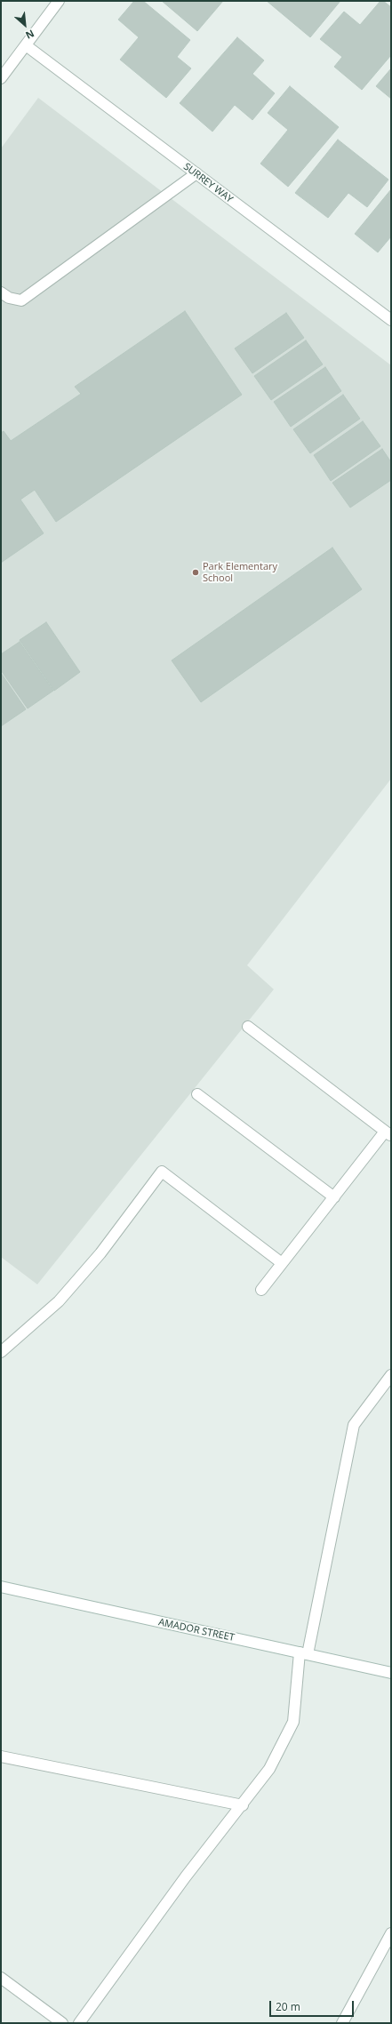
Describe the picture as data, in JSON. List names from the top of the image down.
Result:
{
  "streets": {
    "street": ["SURREY WAY", "AMADOR STREET"]
  },
  "places": ["Park Elementary School"],
  "scale_bar": "20 m",
  "north": "bottom right"
}
